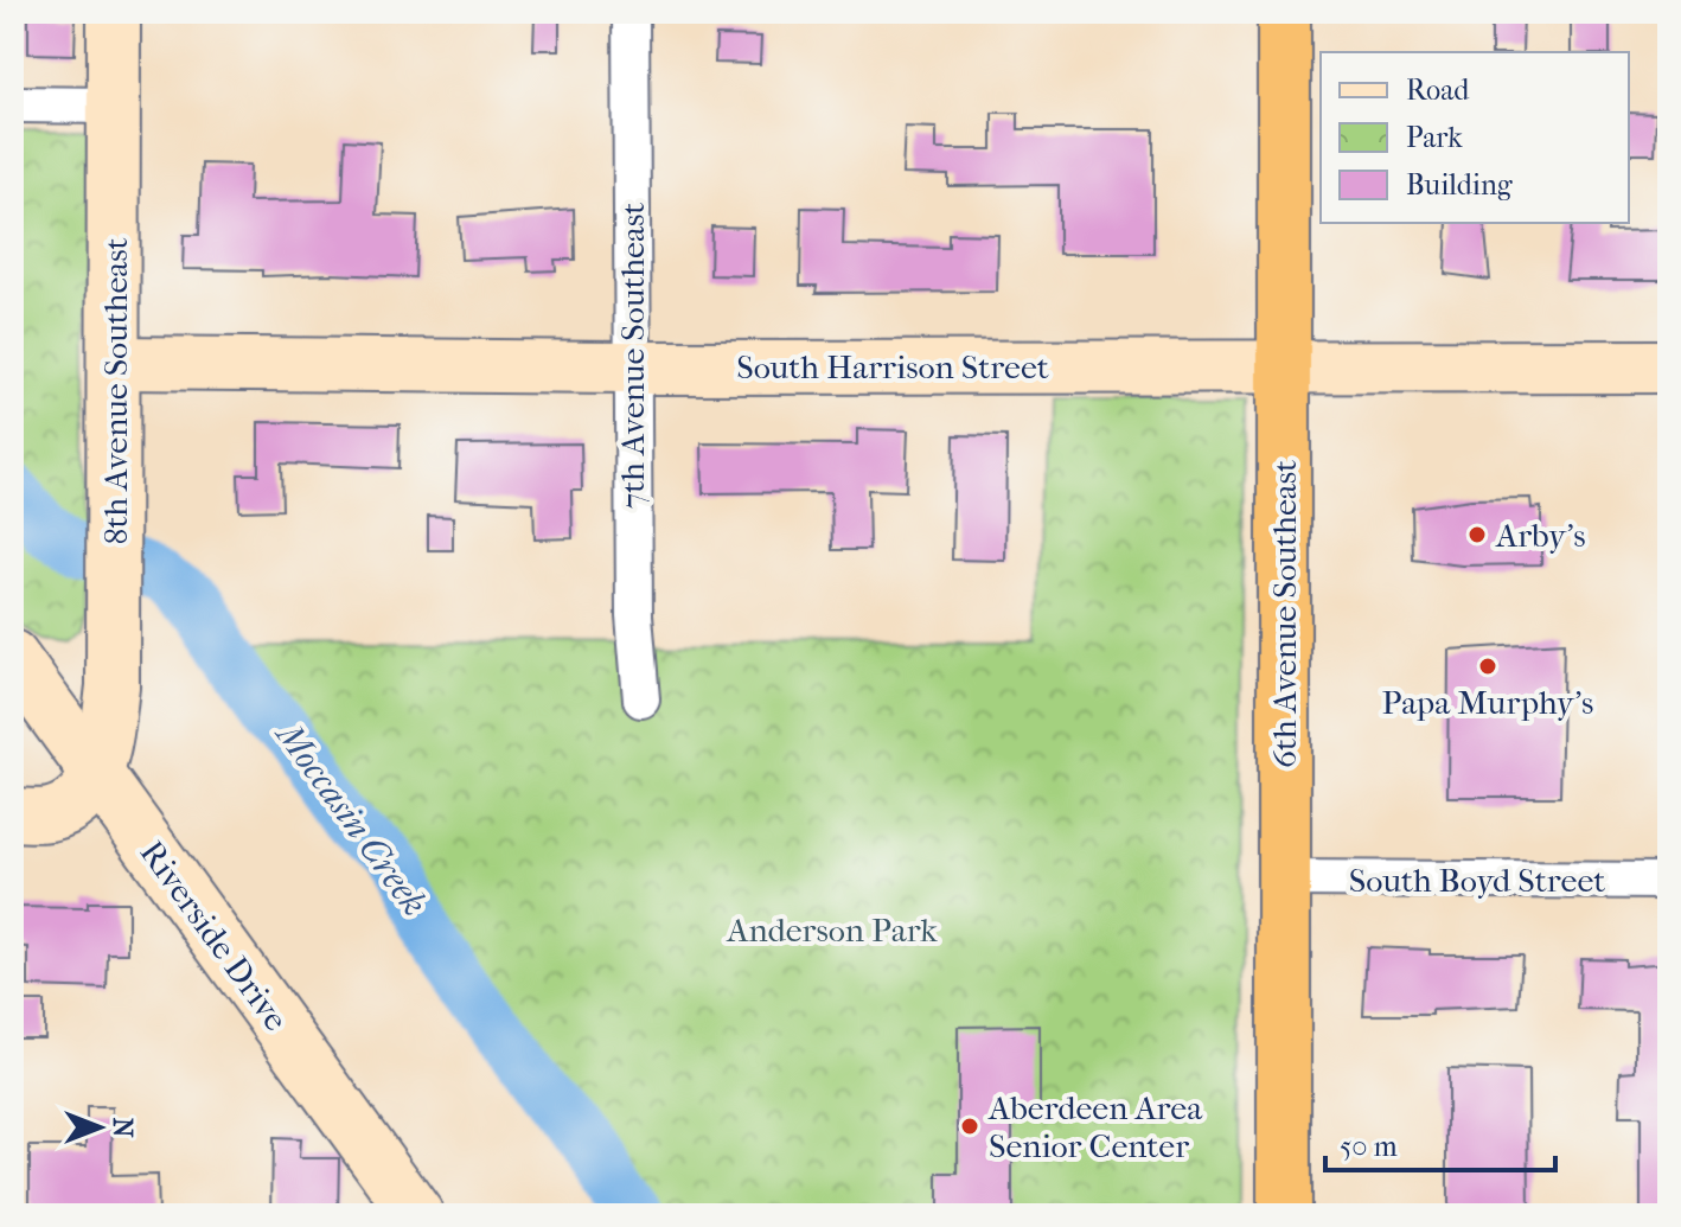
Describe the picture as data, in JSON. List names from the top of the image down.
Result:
{
  "streets": {
    "highway": ["6th Avenue Southeast"],
    "street": [
      "7th Avenue Southeast",
      "South Harrison Street",
      "8th Avenue Southeast",
      "South Boyd Street",
      "Riverside Drive"
    ]
  },
  "crossings": [
    ["7th Avenue Southeast", "South Harrison Street"],
    ["South Harrison Street", "8th Avenue Southeast"],
    ["South Harrison Street", "6th Avenue Southeast"],
    ["8th Avenue Southeast", "Riverside Drive"],
    ["6th Avenue Southeast", "South Boyd Street"]
  ],
  "water": ["Moccasin Creek"],
  "parks": ["Anderson Park"],
  "places": ["Arby's", "Papa Murphy's", "Aberdeen Area Senior Center"],
  "legend": ["Road", "Park", "Building"],
  "scale_bar": "50 m",
  "north": "right"
}
